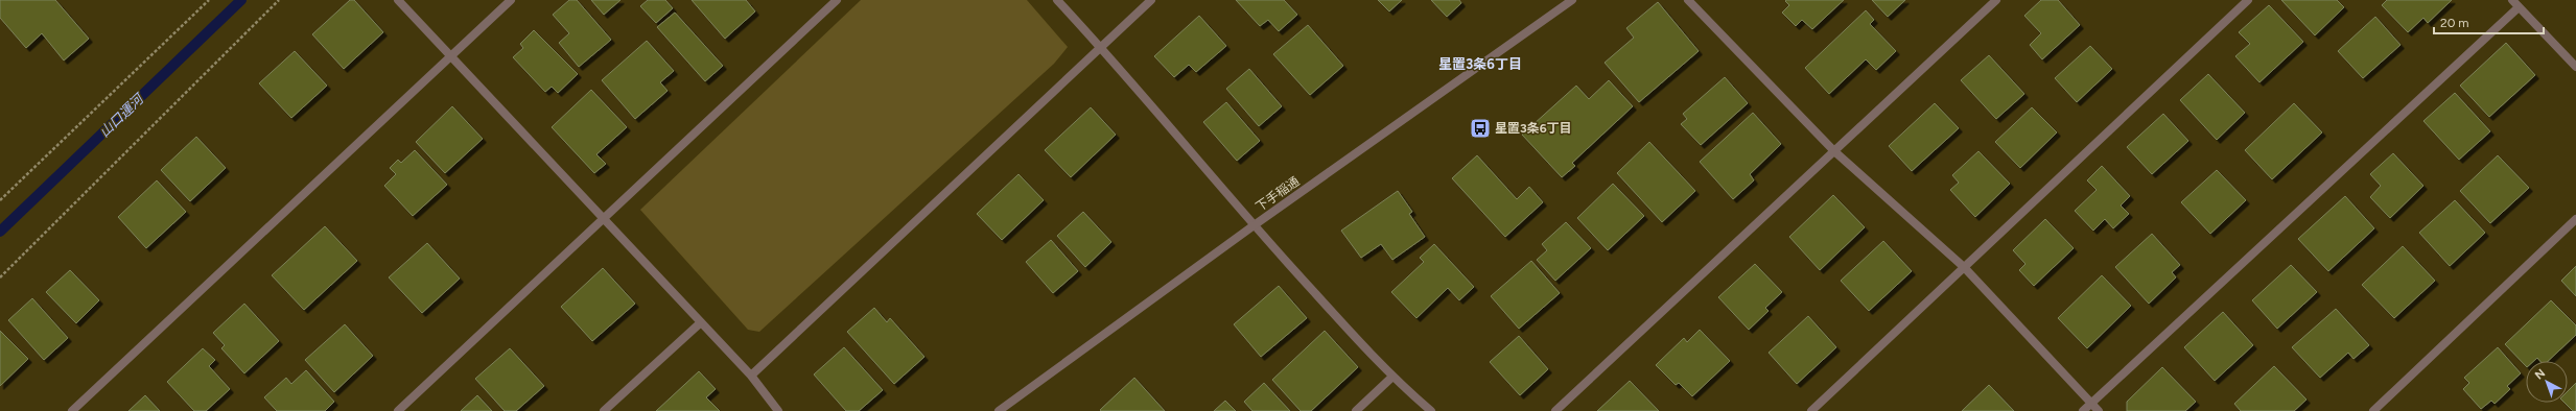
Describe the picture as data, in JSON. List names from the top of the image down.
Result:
{
  "streets": {
    "street": ["下手稲通"]
  },
  "districts": ["星置3条6丁目"],
  "water": ["山口運河"],
  "places": {
    "bus stop": ["星置3条6丁目"]
  },
  "scale_bar": "20 m",
  "north": "top left"
}
